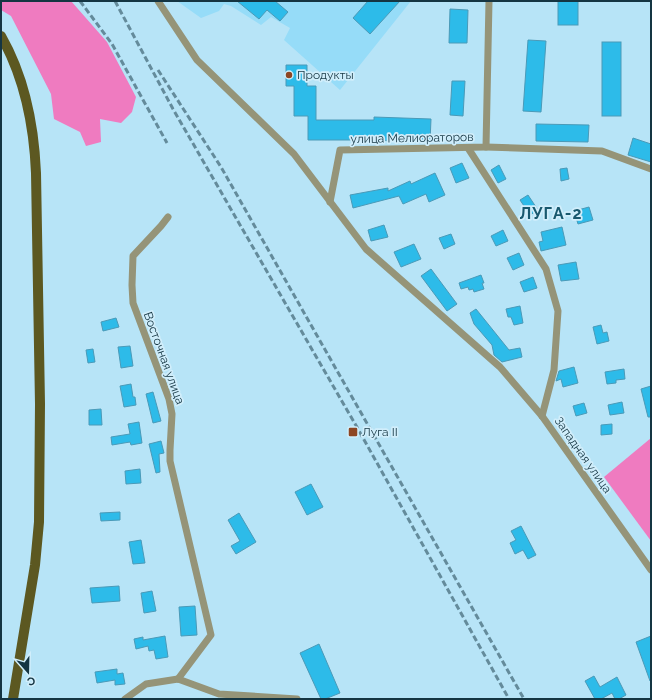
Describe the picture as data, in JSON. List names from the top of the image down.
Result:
{
  "streets": {
    "street": ["улица Мелиораторов", "Восточная улица", "Западная улица"]
  },
  "crossings": [
    ["улица Мелиораторов", "Западная улица"]
  ],
  "districts": ["ЛУГА-2"],
  "places": {
    "other": ["Продукты"],
    "transit": ["Луга II"]
  },
  "north": "bottom"
}
